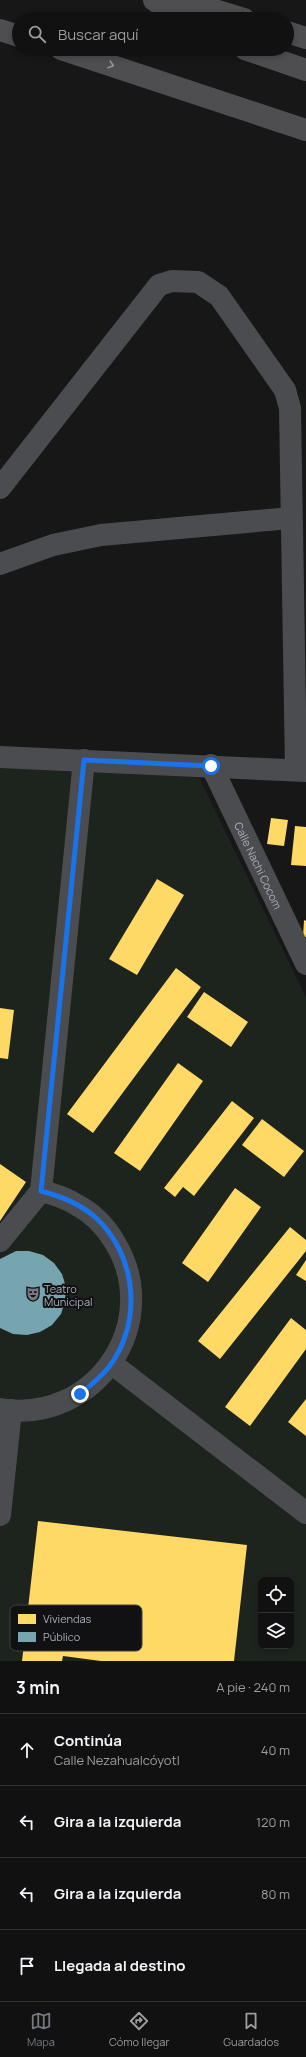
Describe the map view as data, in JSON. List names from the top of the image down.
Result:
{
  "streets": {
    "street": ["Calle Nachi Cocom"]
  },
  "places": {
    "theatre": ["Teatro Municipal"]
  },
  "legend": ["Viviendas", "Público"],
  "page": {
    "search": "Buscar aquí",
    "heading": ["3 min", "A pie · 240 m"],
    "list": [
      ["Continúa", "Calle Nezahualcóyotl", "40 m"],
      ["Gira a la izquierda", "120 m"],
      ["Gira a la izquierda", "80 m"],
      "Llegada al destino"
    ],
    "nav": ["Mapa", "Cómo llegar", "Guardados"]
  }
}
